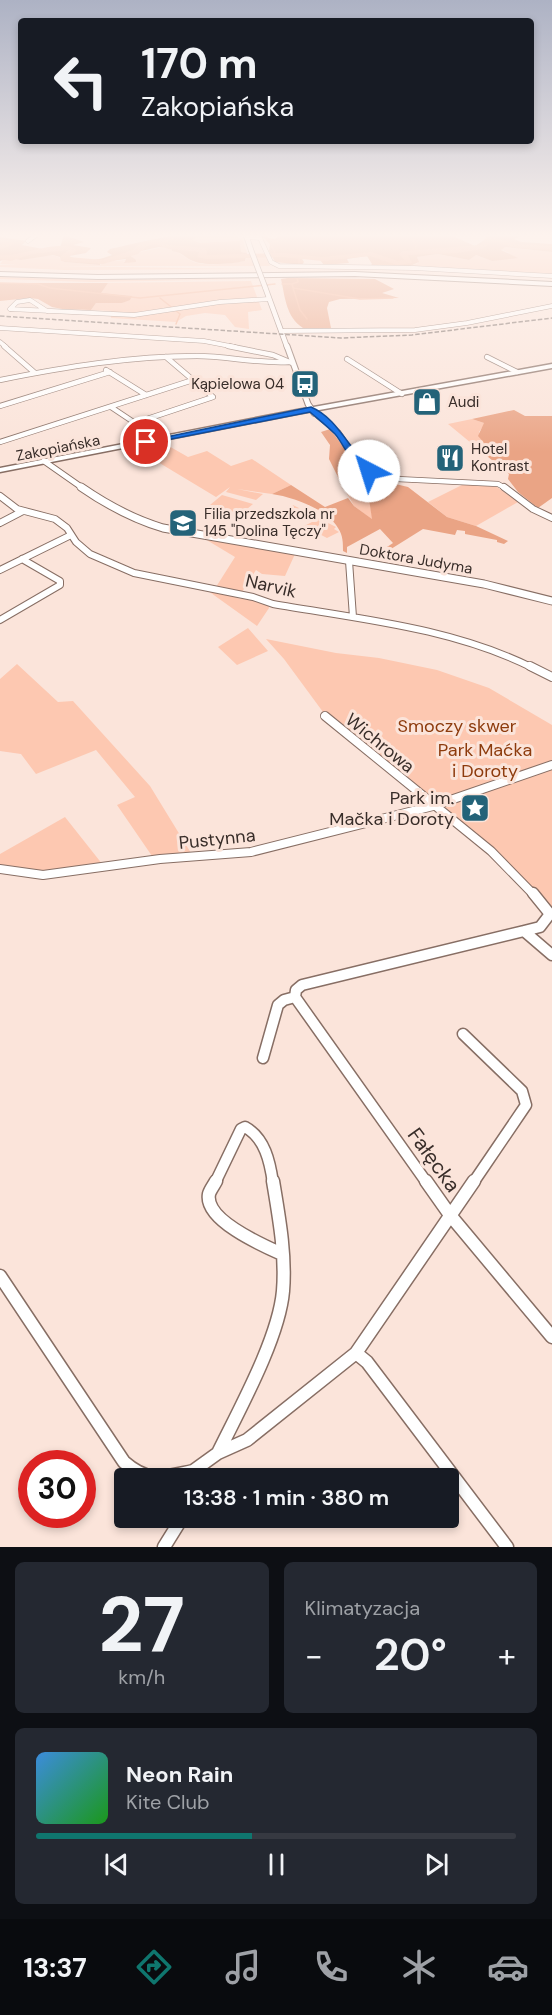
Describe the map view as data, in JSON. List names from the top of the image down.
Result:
{
  "streets": {
    "main road": ["Zakopiańska"],
    "street": [
      "Doktora Judyma",
      "Narvik",
      "Wichrowa",
      "Pustynna",
      "Fałęcka"
    ]
  },
  "crossings": [
    ["Zakopiańska", "Doktora Judyma"],
    ["Wichrowa", "Pustynna"]
  ],
  "parks": ["Smoczy skwer", "Park Maćka i Doroty"],
  "places": {
    "bus stop": ["Kąpielowa 04"],
    "shop": ["Audi"],
    "restaurant": ["Hotel Kontrast"],
    "school or university": ["Filia przedszkola nr 145 \"Dolina Tęczy\""],
    "place": ["Park im. Mačka i Doroty"]
  },
  "page": {
    "turn": ["170 m", "Zakopiańska"],
    "limit": "30",
    "trip": "13:38 · 1 min · 380 m",
    "tile": [
      ["27", "km/h"],
      "Klimatyzacja"
    ],
    "heat": ["−", "20°", "+"],
    "song": ["Neon Rain", "Kite Club"],
    "tabs": "13:37"
  }
}
